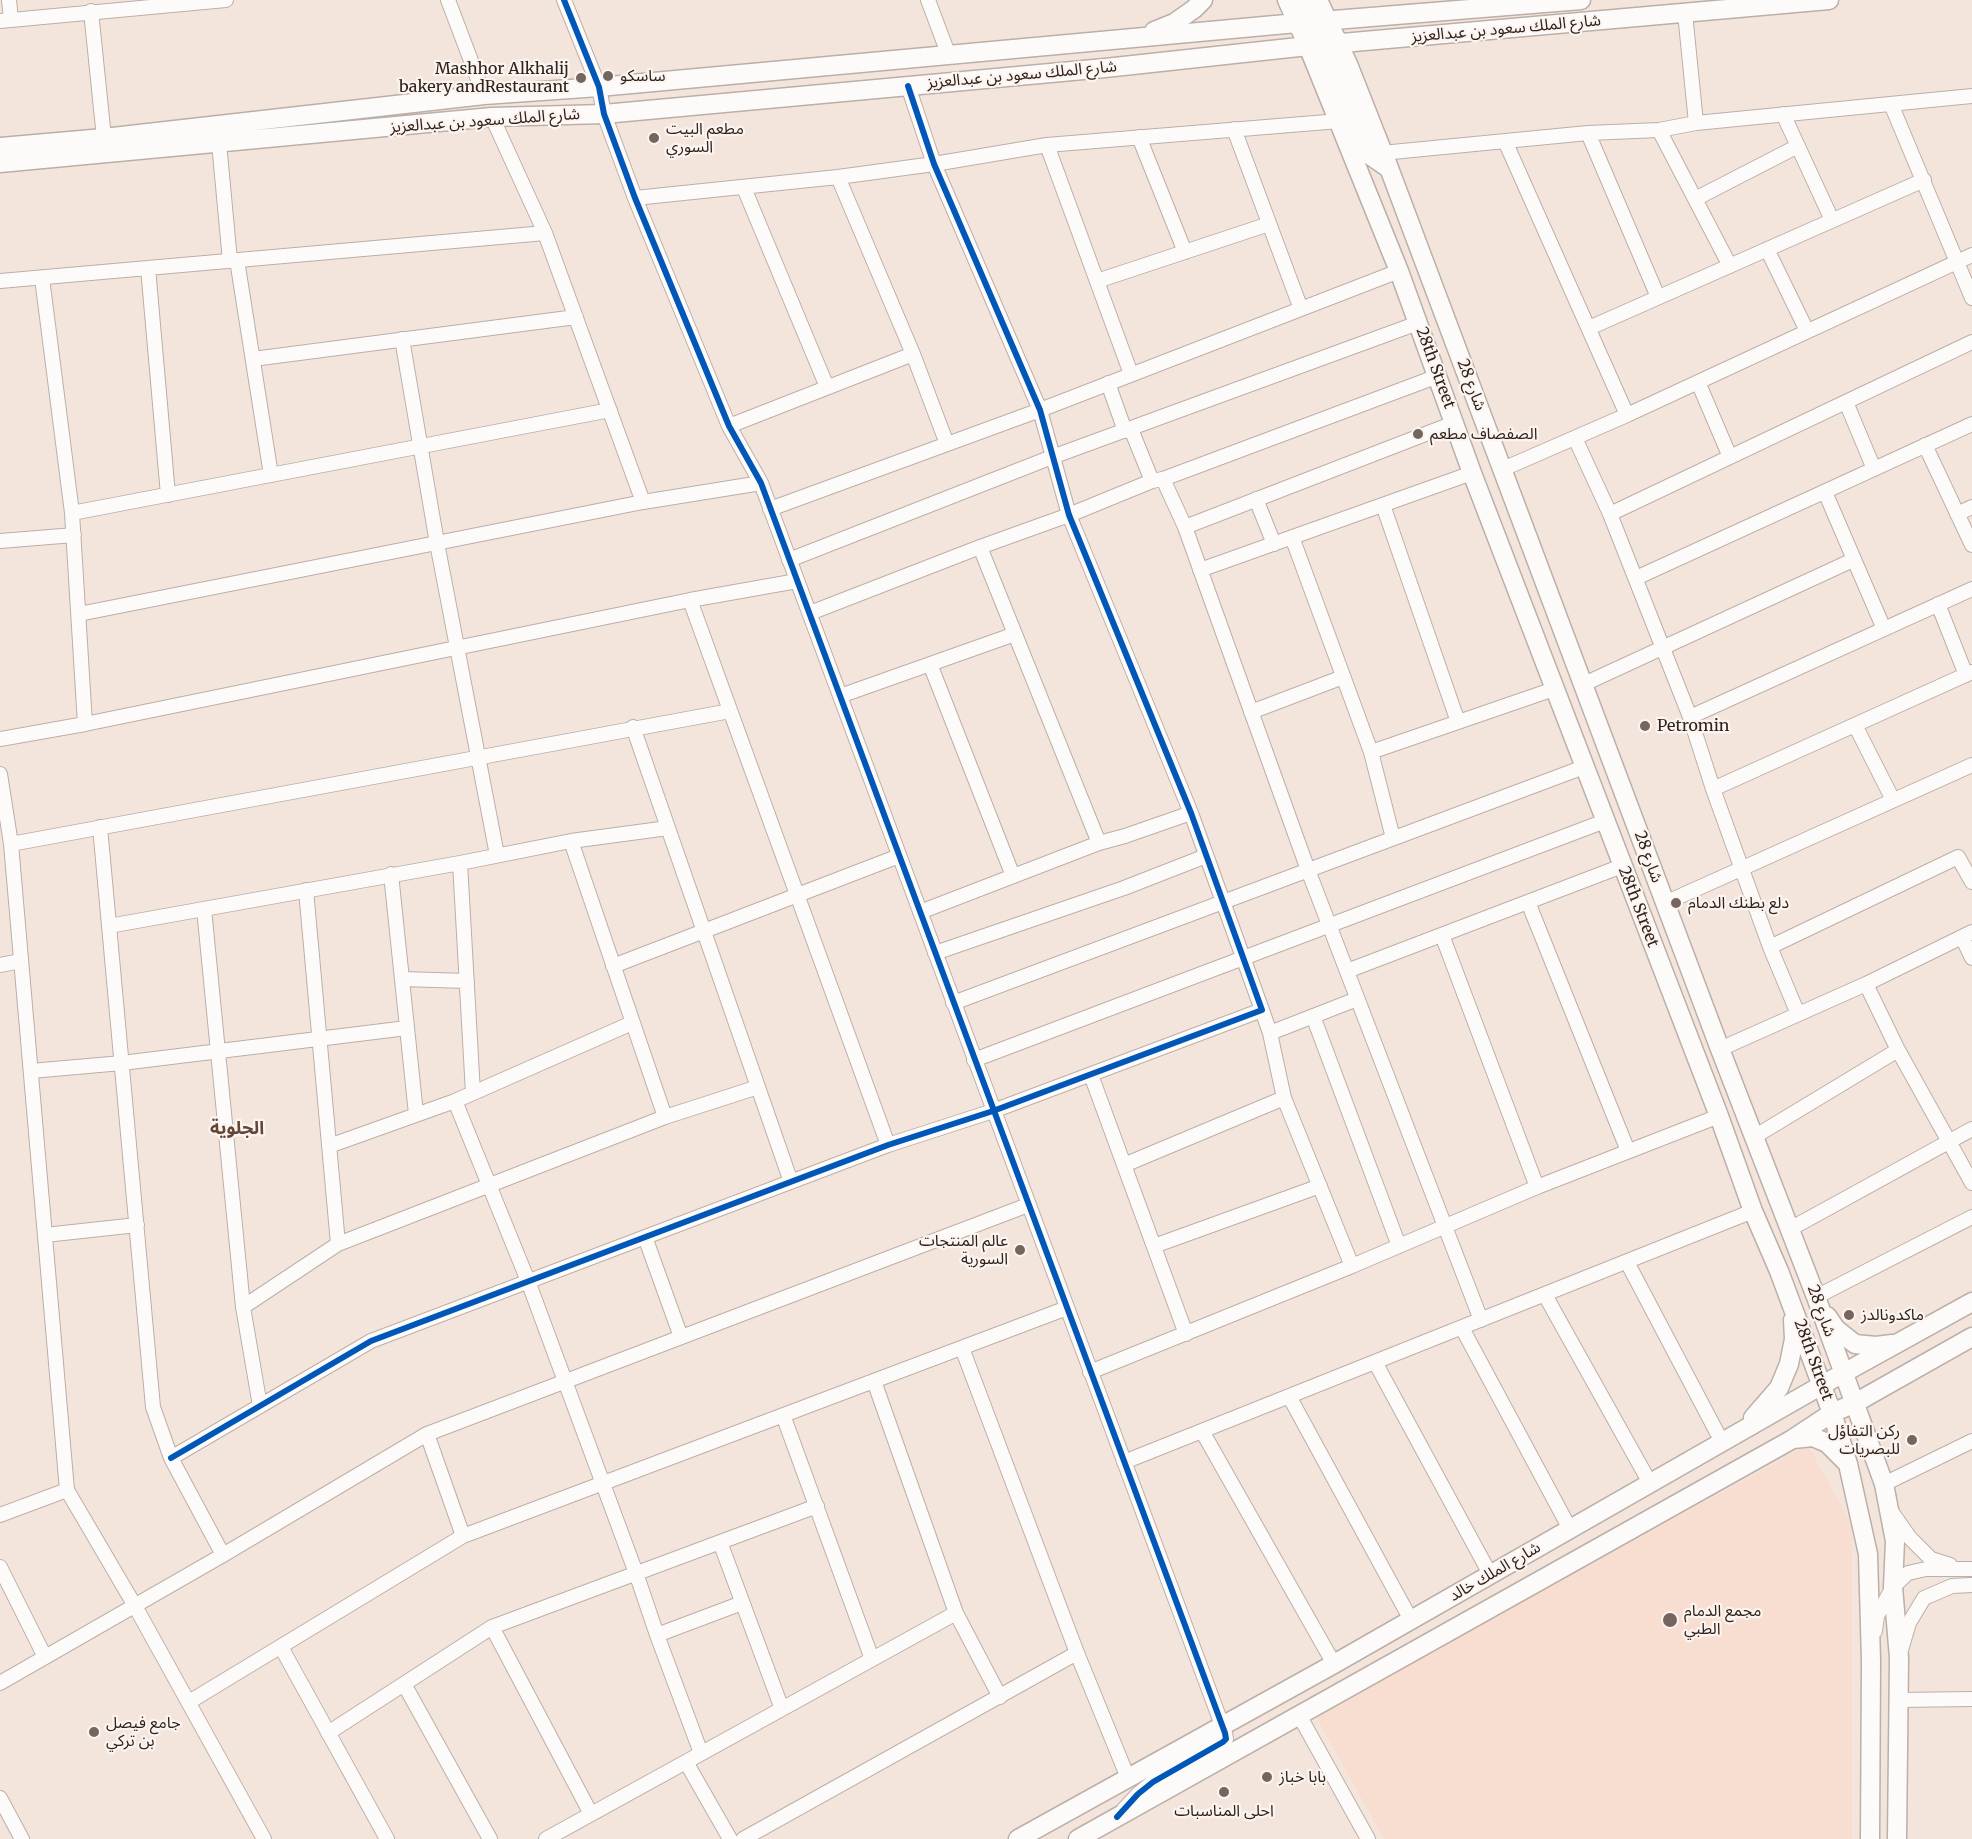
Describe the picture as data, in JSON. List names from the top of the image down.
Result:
{
  "streets": {
    "main road": [
      "شارع الملك سعود بن عبدالعزيز",
      "28th Street",
      "شارع 28",
      "شارع الملك خالد"
    ]
  },
  "crossings": [
    ["شارع الملك سعود بن عبدالعزيز", "28th Street"],
    ["28th Street", "شارع الملك خالد"],
    ["شارع 28", "شارع الملك خالد"]
  ],
  "districts": ["الجلوية"],
  "places": [
    "ساسكو",
    "Mashhor Alkhalij bakery andRestaurant",
    "مطعم البيت السوري",
    "الصفصاف مطعم",
    "Petromin",
    "دلع بطنك الدمام",
    "عالم المنتجات السورية",
    "ماكدونالدز",
    "ركن التفاؤل للبصريات",
    "مجمع الدمام الطبي",
    "جامع فيصل بن تركي",
    "بابا خباز",
    "احلى المناسبات"
  ]
}
